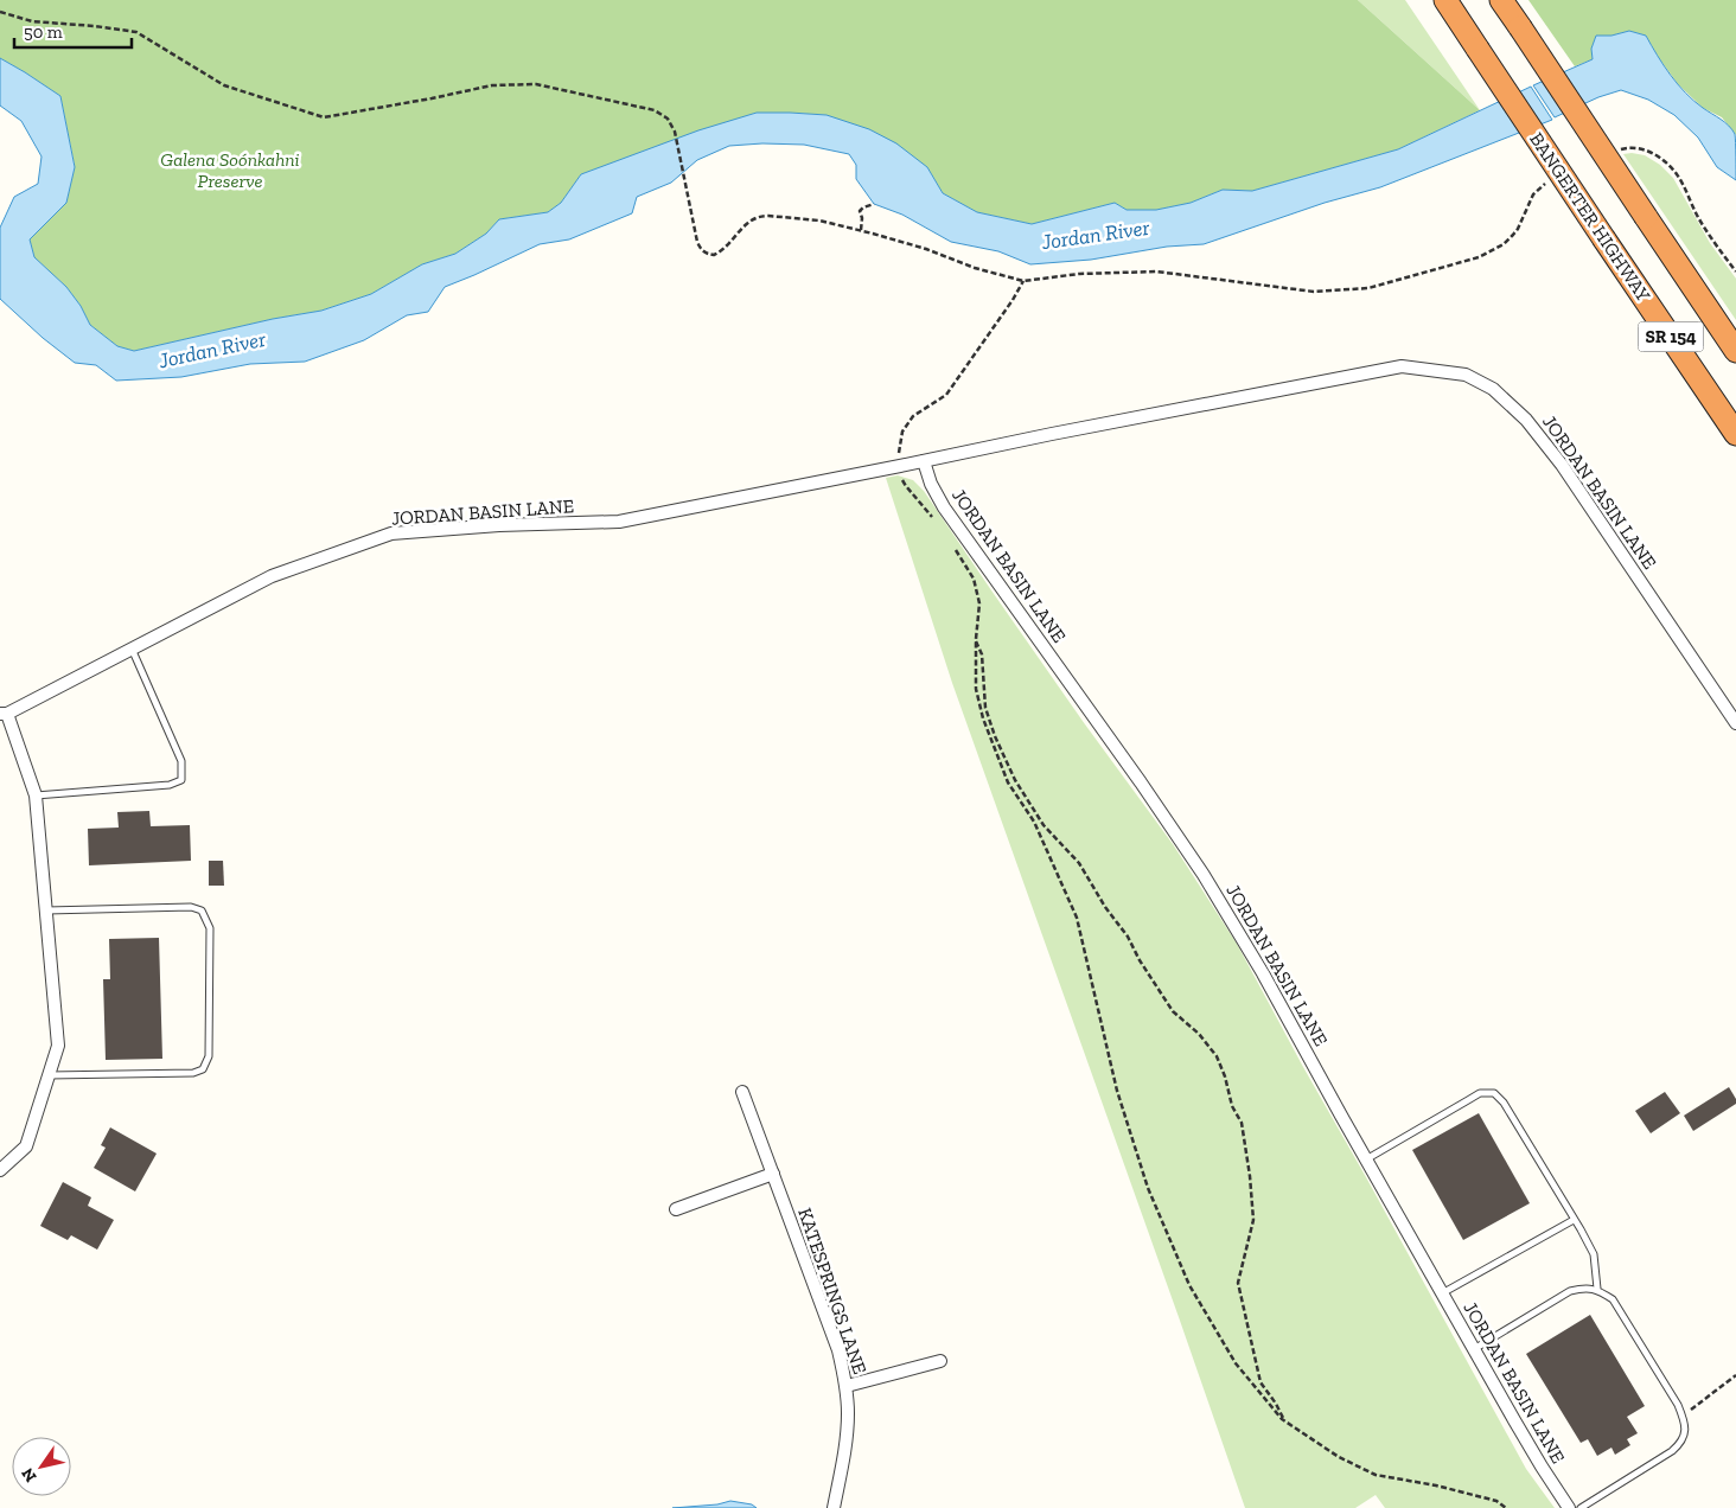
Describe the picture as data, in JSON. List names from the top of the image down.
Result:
{
  "streets": {
    "highway": ["BANGERTER HIGHWAY", "SR 154"],
    "street": ["JORDAN BASIN LANE", "KATESPRINGS LANE"]
  },
  "water": ["Jordan River"],
  "parks": ["Galena Soónkahni Preserve"],
  "scale_bar": "50 m",
  "north": "bottom left"
}
